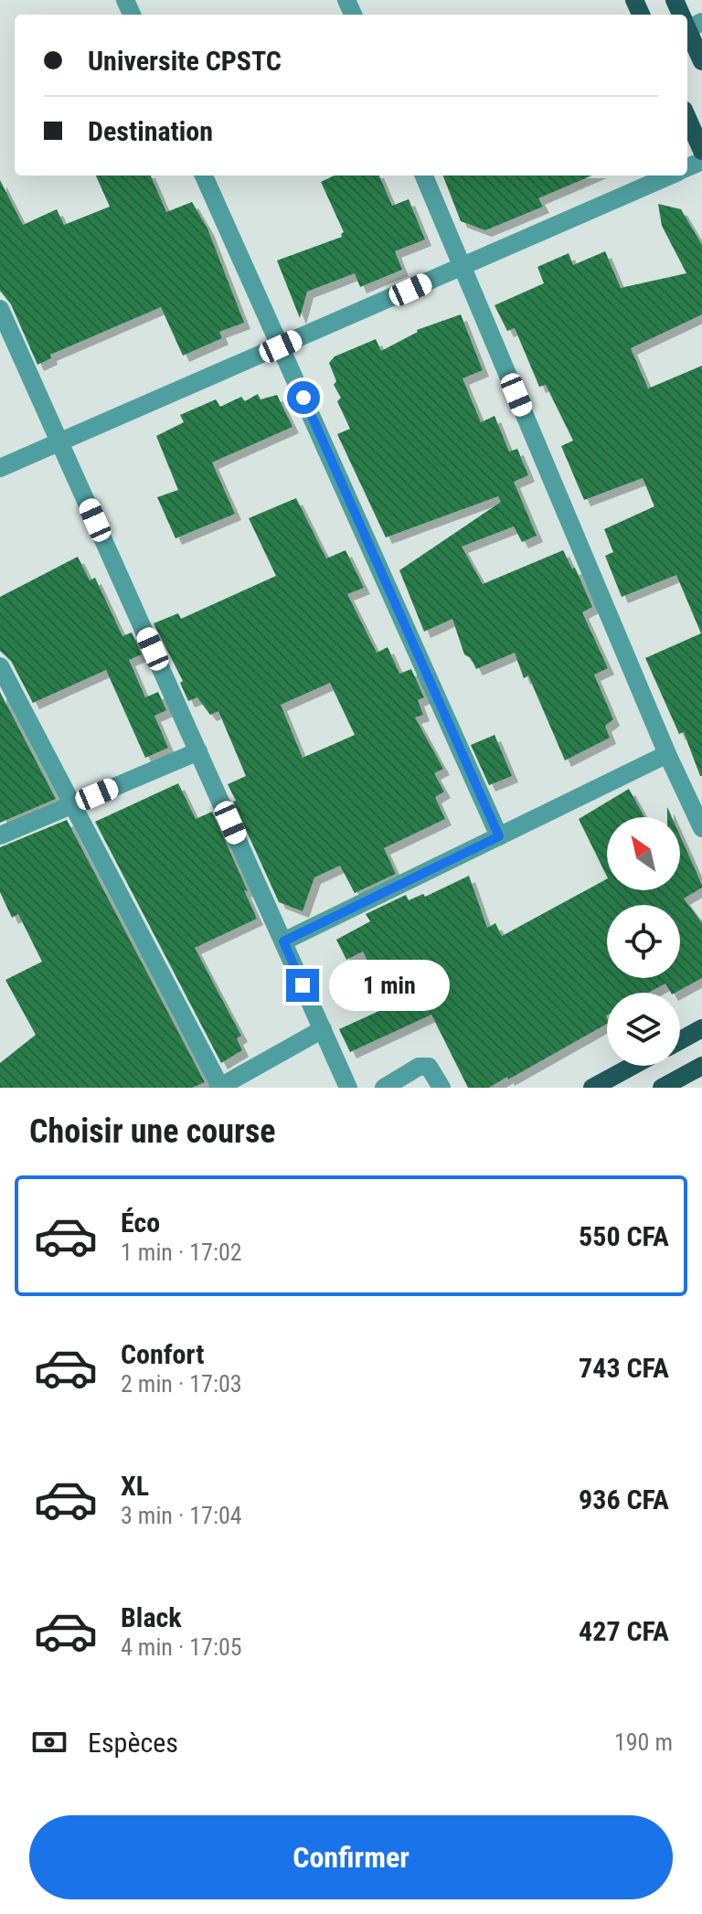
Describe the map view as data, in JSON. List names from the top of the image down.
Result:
{
  "north": "top left",
  "page": {
    "banner": ["Universite CPSTC", "Destination"],
    "bubble": "1 min",
    "heading": "Choisir une course",
    "list": [
      {
        "name": "Éco",
        "note": "1 min · 17:02",
        "value": "550 CFA"
      },
      {
        "name": "Confort",
        "note": "2 min · 17:03",
        "value": "743 CFA"
      },
      {
        "name": "XL",
        "note": "3 min · 17:04",
        "value": "936 CFA"
      },
      {
        "name": "Black",
        "note": "4 min · 17:05",
        "value": "427 CFA"
      }
    ],
    "pay": ["Espèces", "190 m"],
    "buttons": "Confirmer"
  }
}
